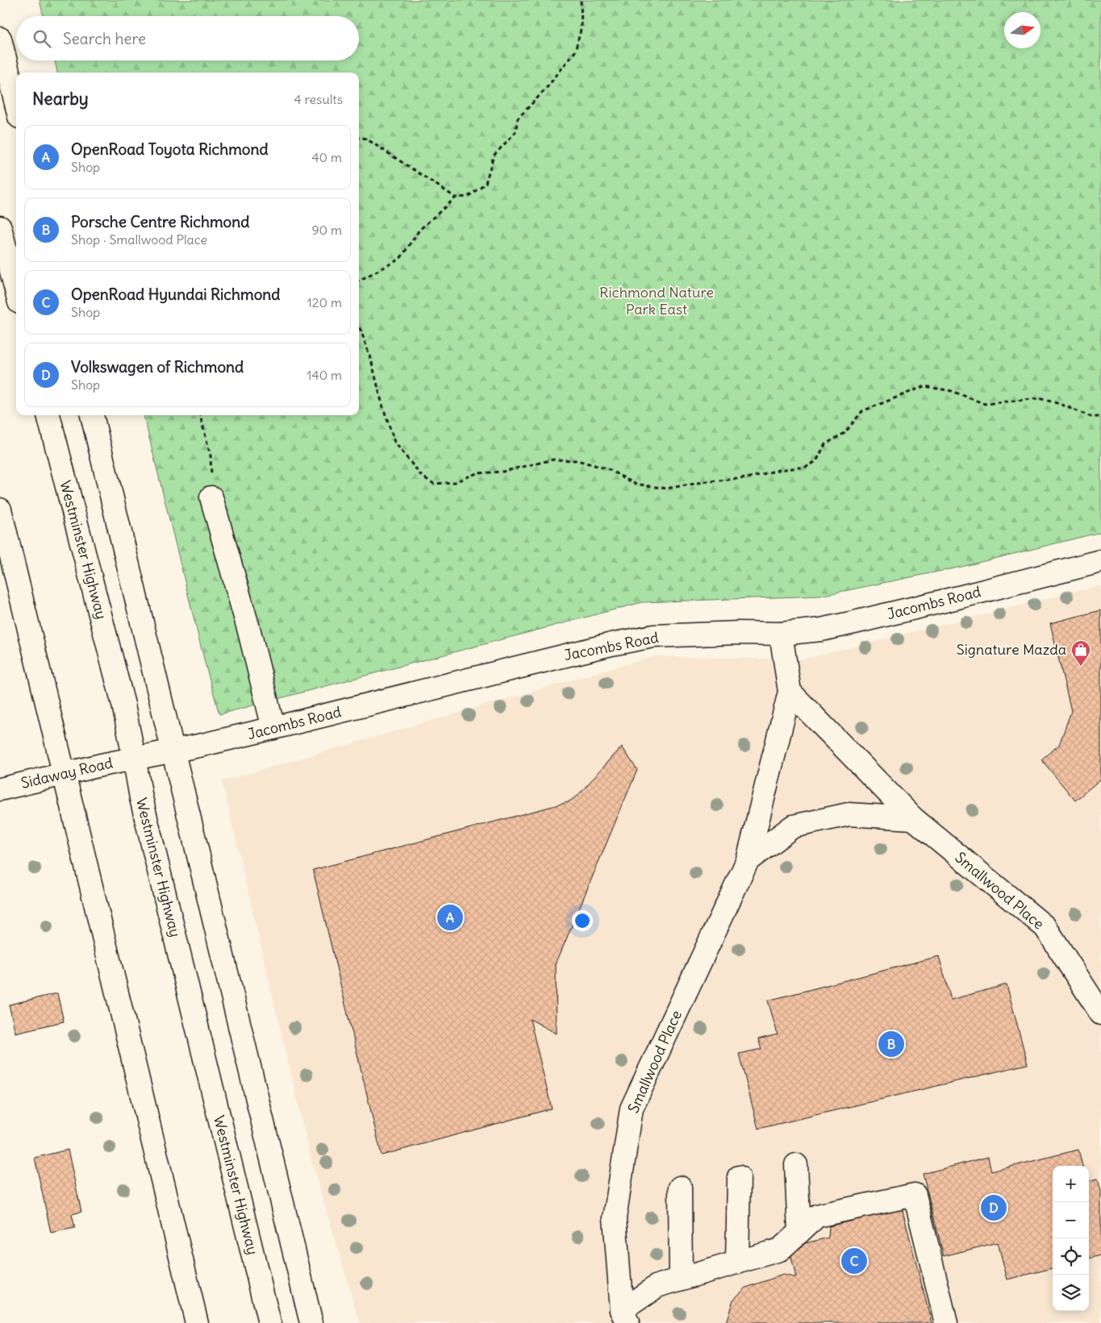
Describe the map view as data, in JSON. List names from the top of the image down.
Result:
{
  "streets": {
    "street": [
      "Westminster Highway",
      "Jacombs Road",
      "Sidaway Road",
      "Smallwood Place"
    ]
  },
  "crossings": [
    ["Westminster Highway", "Jacombs Road"],
    ["Westminster Highway", "Sidaway Road"],
    ["Jacombs Road", "Sidaway Road"],
    ["Jacombs Road", "Smallwood Place"]
  ],
  "parks": ["Richmond Nature Park East"],
  "places": {
    "shop": ["Signature Mazda"]
  },
  "north": "right",
  "page": {
    "search": "Search here",
    "heading": ["Nearby", "4 results"],
    "list": [
      {
        "mark": "A",
        "name": "OpenRoad Toyota Richmond",
        "note": "Shop",
        "value": "40 m"
      },
      {
        "mark": "B",
        "name": "Porsche Centre Richmond",
        "note": "Shop · Smallwood Place",
        "value": "90 m"
      },
      {
        "mark": "C",
        "name": "OpenRoad Hyundai Richmond",
        "note": "Shop",
        "value": "120 m"
      },
      {
        "mark": "D",
        "name": "Volkswagen of Richmond",
        "note": "Shop",
        "value": "140 m"
      }
    ],
    "pins": [
      "A",
      "B",
      "D",
      "C"
    ],
    "map_buttons": ["+", "−"]
  }
}
